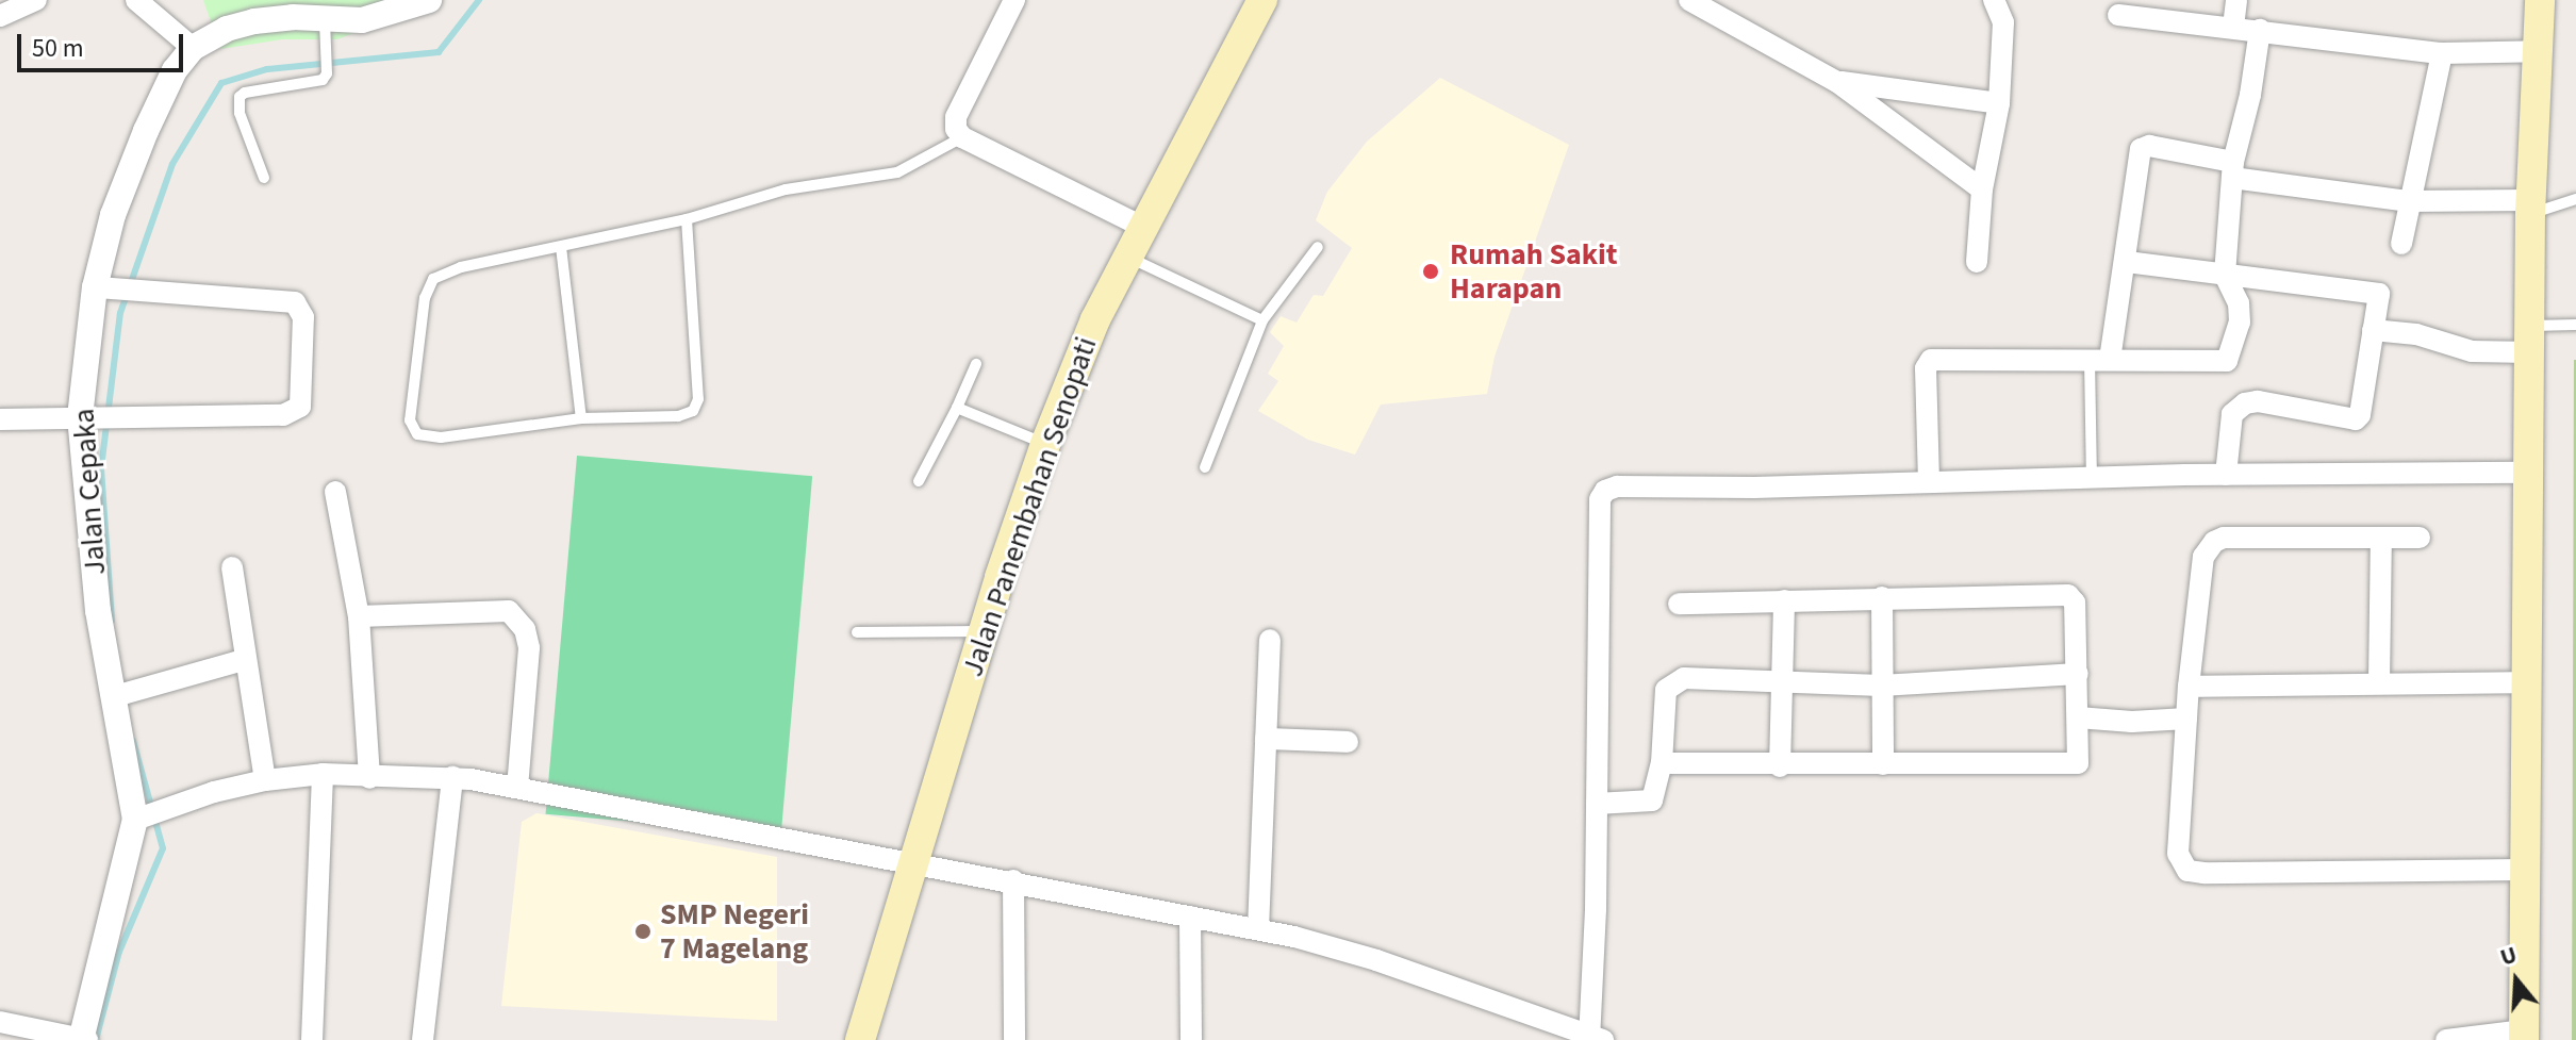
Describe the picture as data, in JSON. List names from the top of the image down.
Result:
{
  "streets": {
    "main road": ["Jalan Panembahan Senopati"],
    "street": ["Jalan Cepaka"]
  },
  "places": ["Rumah Sakit Harapan", "SMP Negeri 7 Magelang"],
  "scale_bar": "50 m",
  "north": "top"
}
